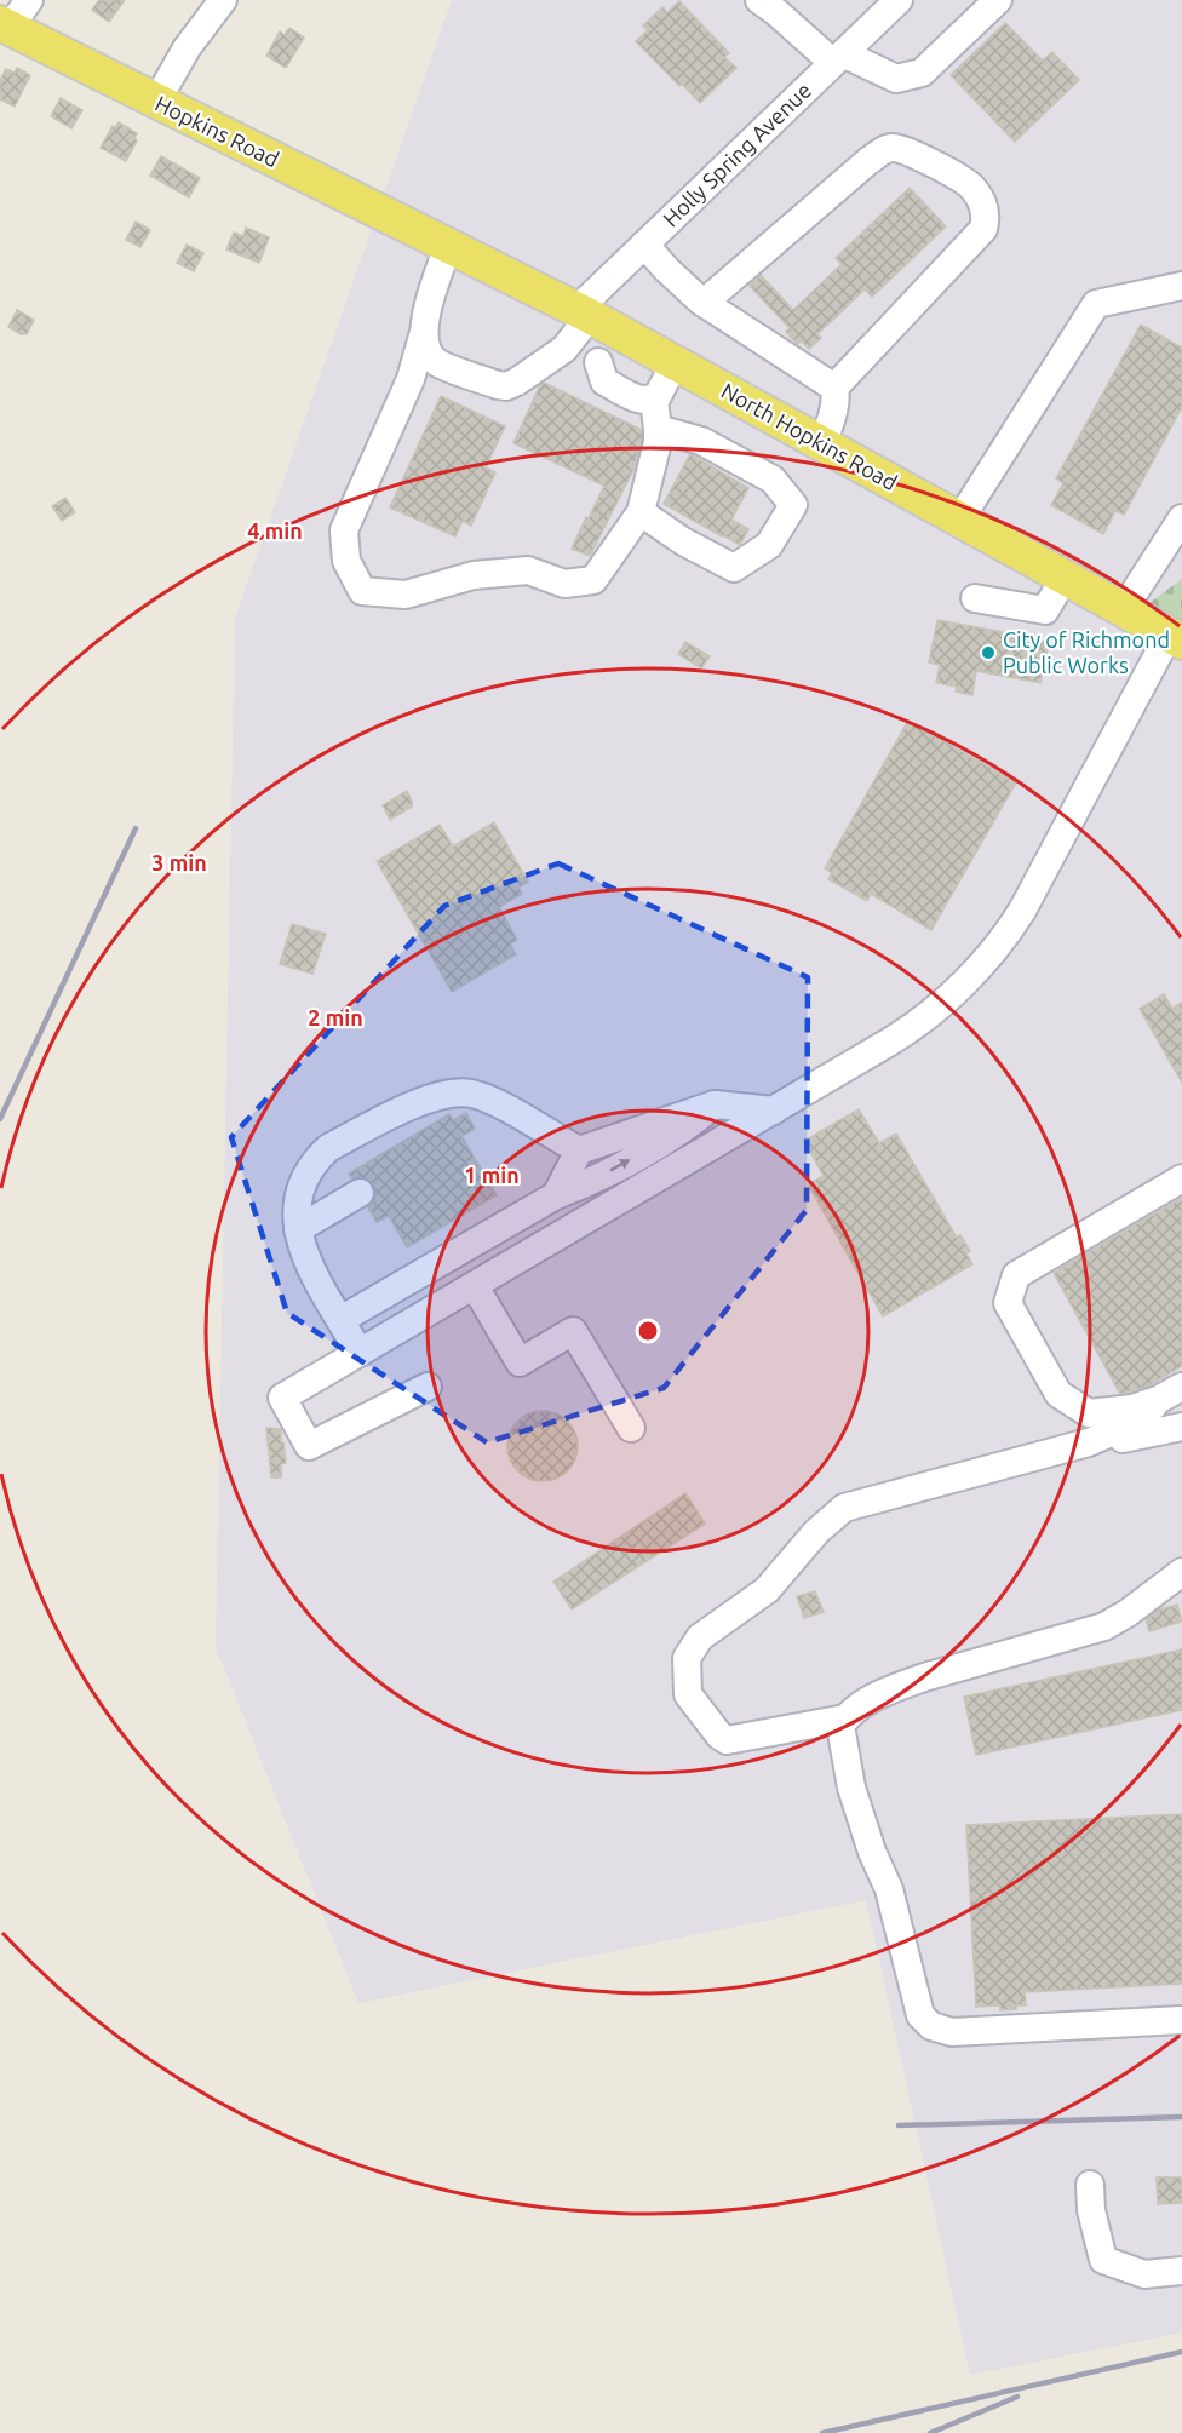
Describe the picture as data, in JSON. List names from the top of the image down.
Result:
{
  "streets": {
    "main road": ["Hopkins Road", "North Hopkins Road"],
    "street": ["Holly Spring Avenue"]
  },
  "crossings": [
    ["Hopkins Road", "North Hopkins Road"],
    ["Holly Spring Avenue", "North Hopkins Road"]
  ],
  "places": ["City of Richmond Public Works"],
  "rings": [
    "4 min",
    "3 min",
    "2 min",
    "1 min"
  ]
}
